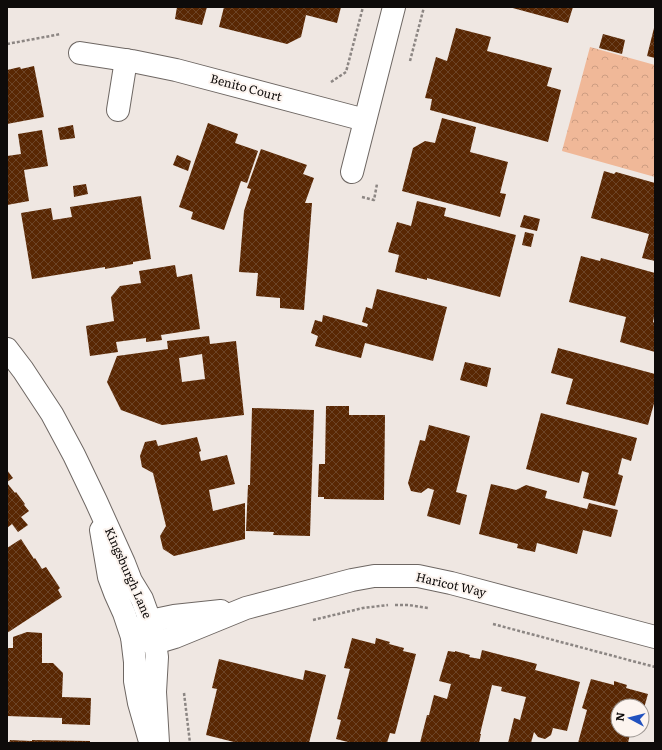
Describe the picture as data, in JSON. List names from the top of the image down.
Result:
{
  "streets": {
    "street": ["Benito Court", "Kingsburgh Lane", "Haricot Way"]
  },
  "crossings": [
    ["Kingsburgh Lane", "Haricot Way"]
  ],
  "north": "left"
}
